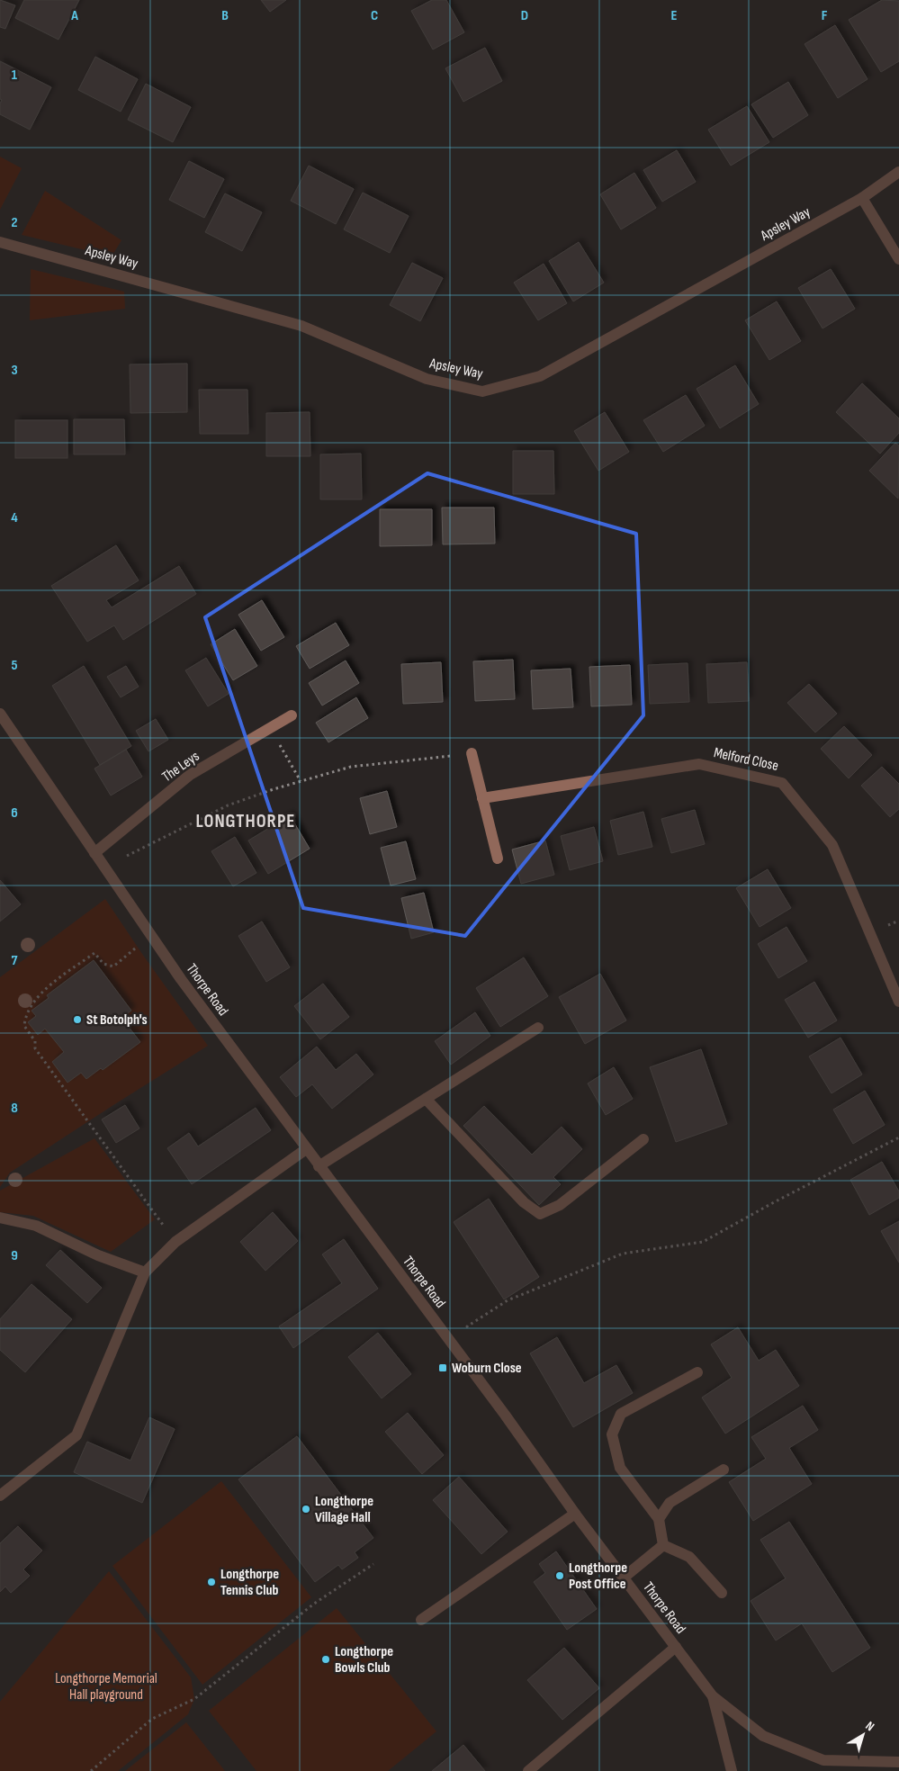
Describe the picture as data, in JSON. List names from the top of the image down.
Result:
{
  "streets": {
    "street": [
      "Apsley Way",
      "Melford Close",
      "The Leys",
      "Thorpe Road"
    ]
  },
  "crossings": [
    ["The Leys", "Thorpe Road"]
  ],
  "districts": ["LONGTHORPE"],
  "parks": ["Longthorpe Memorial Hall playground"],
  "places": {
    "other": [
      "St Botolph's",
      "Longthorpe Village Hall",
      "Longthorpe Post Office",
      "Longthorpe Tennis Club",
      "Longthorpe Bowls Club"
    ],
    "transit": ["Woburn Close"]
  },
  "north": "top right",
  "grid": {
    "columns": [
      "A",
      "B",
      "C",
      "D",
      "E",
      "F"
    ],
    "rows": [
      "1",
      "2",
      "3",
      "4",
      "5",
      "6",
      "7",
      "8",
      "9"
    ]
  }
}
